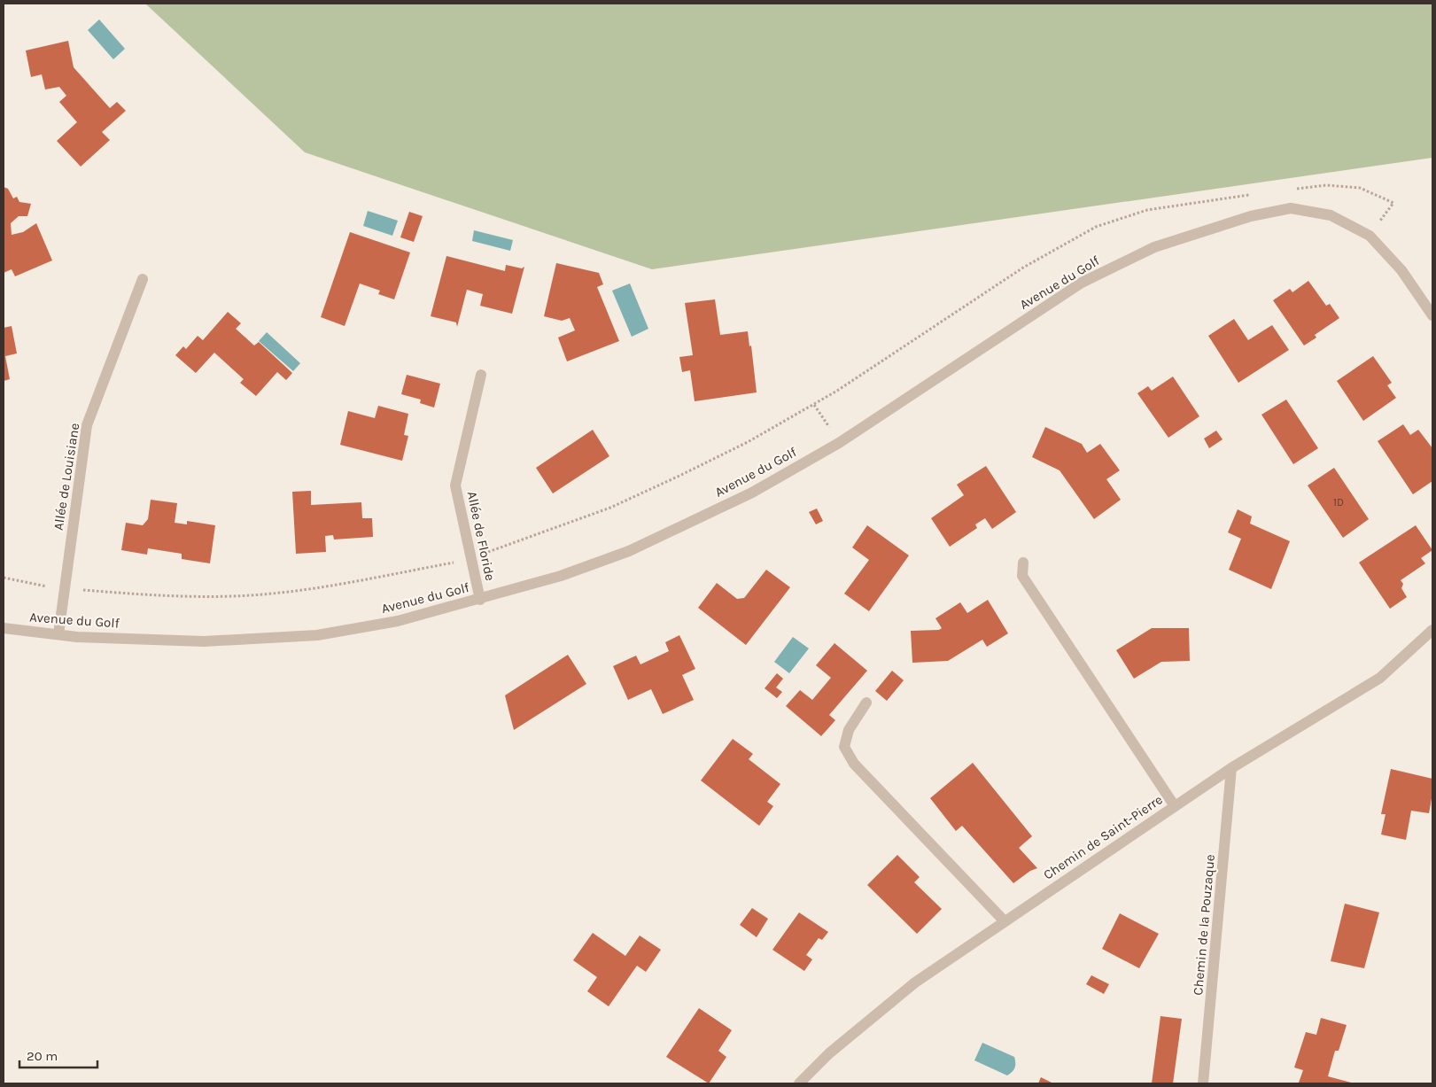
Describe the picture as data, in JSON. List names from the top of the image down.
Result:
{
  "streets": {
    "street": [
      "Avenue du Golf",
      "Allée de Louisiane",
      "Allée de Floride",
      "Chemin de Saint-Pierre",
      "Chemin de la Pouzaque"
    ]
  },
  "crossings": [
    ["Avenue du Golf", "Allée de Louisiane"],
    ["Avenue du Golf", "Allée de Floride"],
    ["Chemin de Saint-Pierre", "Chemin de la Pouzaque"]
  ],
  "house_numbers": ["1D"],
  "scale_bar": "20 m"
}
